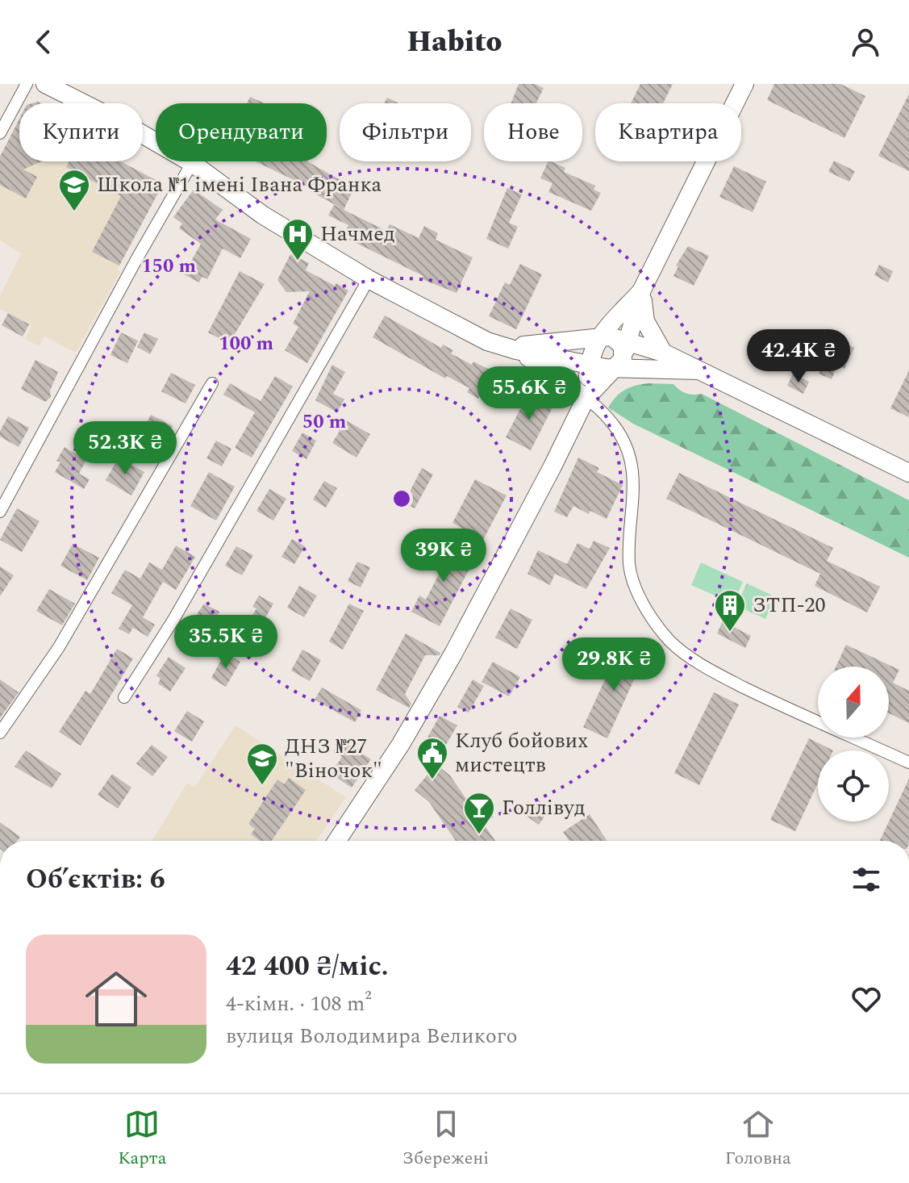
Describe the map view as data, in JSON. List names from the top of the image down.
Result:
{
  "places": {
    "school or university": ["Школа №1 імені Івана Франка", "ДНЗ №27 \"Віночок\""],
    "hospital": ["Начмед"],
    "building": ["ЗТП-20"],
    "public building": ["Клуб бойових мистецтв"],
    "bar": ["Голлівуд"]
  },
  "north": "top",
  "page": {
    "header": "Habito",
    "chip": [
      "Купити",
      "Орендувати",
      "Фільтри",
      "Нове",
      "Квартира"
    ],
    "price": [
      "42.4K ₴",
      "55.6K ₴",
      "52.3K ₴",
      "39K ₴",
      "35.5K ₴",
      "29.8K ₴"
    ],
    "heading": "Об’єктів: 6",
    "list": [
      {
        "name": "42 400 ₴/міс.",
        "note": "4-кімн. · 108 m² · вулиця Володимира Великого"
      }
    ],
    "tabs": ["Карта", "Збережені", "Головна"]
  },
  "rings": ["150 m", "100 m", "50 m"]
}
